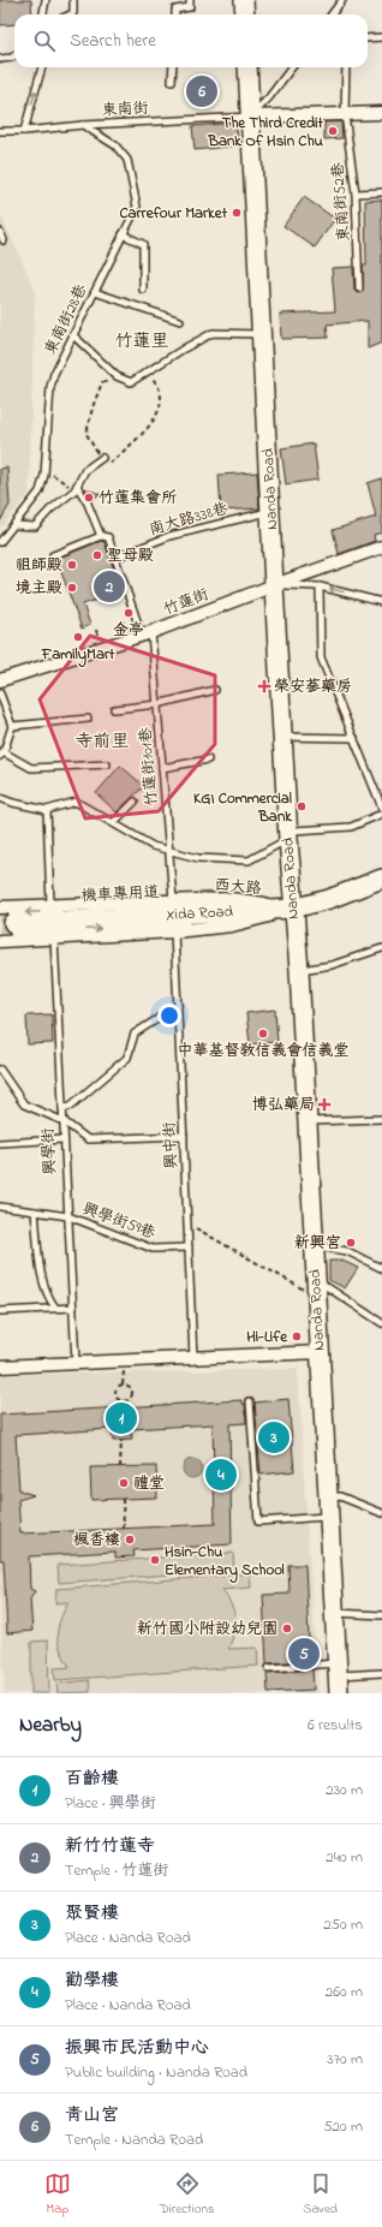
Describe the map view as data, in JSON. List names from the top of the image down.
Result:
{
  "streets": {
    "main road": ["Nanda Road", "Xida Road"],
    "street": ["竹蓮街", "西大路"],
    "lane": [
      "東南街",
      "東南街52巷",
      "東南街28巷",
      "南大路338巷",
      "竹蓮街101巷",
      "機車專用道",
      "興中街",
      "興學街",
      "興學街59巷"
    ]
  },
  "crossings": [
    ["東南街", "東南街28巷"],
    ["東南街", "Nanda Road"],
    ["Nanda Road", "南大路338巷"],
    ["Nanda Road", "竹蓮街"],
    ["Nanda Road", "西大路"],
    ["Nanda Road", "Xida Road"],
    ["竹蓮街", "竹蓮街101巷"],
    ["竹蓮街101巷", "西大路"],
    ["西大路", "機車專用道"],
    ["西大路", "Xida Road"],
    ["西大路", "興中街"],
    ["西大路", "興學街"],
    ["機車專用道", "Xida Road"],
    ["興中街", "興學街59巷"],
    ["興學街", "興學街59巷"]
  ],
  "districts": ["竹蓮里", "寺前里"],
  "places": {
    "other": [
      "The Third Credit Bank Of Hsin Chu",
      "Carrefour Market",
      "竹蓮集會所",
      "聖母殿",
      "祖師殿",
      "境主殿",
      "金亭",
      "FamilyMart",
      "KGI Commercial Bank",
      "中華基督教信義會信義堂",
      "新興宮",
      "Hi-Life",
      "禮堂",
      "楓香樓",
      "Hsin-Chu Elementary School",
      "新竹國小附設幼兒園"
    ],
    "health": ["榮安蔘藥房", "博弘藥局"]
  },
  "page": {
    "search": "Search here",
    "pins": [
      "6",
      "2",
      "1",
      "3",
      "4",
      "5"
    ],
    "heading": ["Nearby", "6 results"],
    "list": [
      {
        "mark": "1",
        "name": "百齡樓",
        "note": "Place · 興學街",
        "value": "230 m"
      },
      {
        "mark": "2",
        "name": "新竹竹蓮寺",
        "note": "Temple · 竹蓮街",
        "value": "240 m"
      },
      {
        "mark": "3",
        "name": "聚賢樓",
        "note": "Place · Nanda Road",
        "value": "250 m"
      },
      {
        "mark": "4",
        "name": "勸學樓",
        "note": "Place · Nanda Road",
        "value": "260 m"
      },
      {
        "mark": "5",
        "name": "振興市民活動中心",
        "note": "Public building · Nanda Road",
        "value": "370 m"
      },
      {
        "mark": "6",
        "name": "青山宮",
        "note": "Temple · Nanda Road",
        "value": "520 m"
      }
    ],
    "nav": ["Map", "Directions", "Saved"]
  }
}
